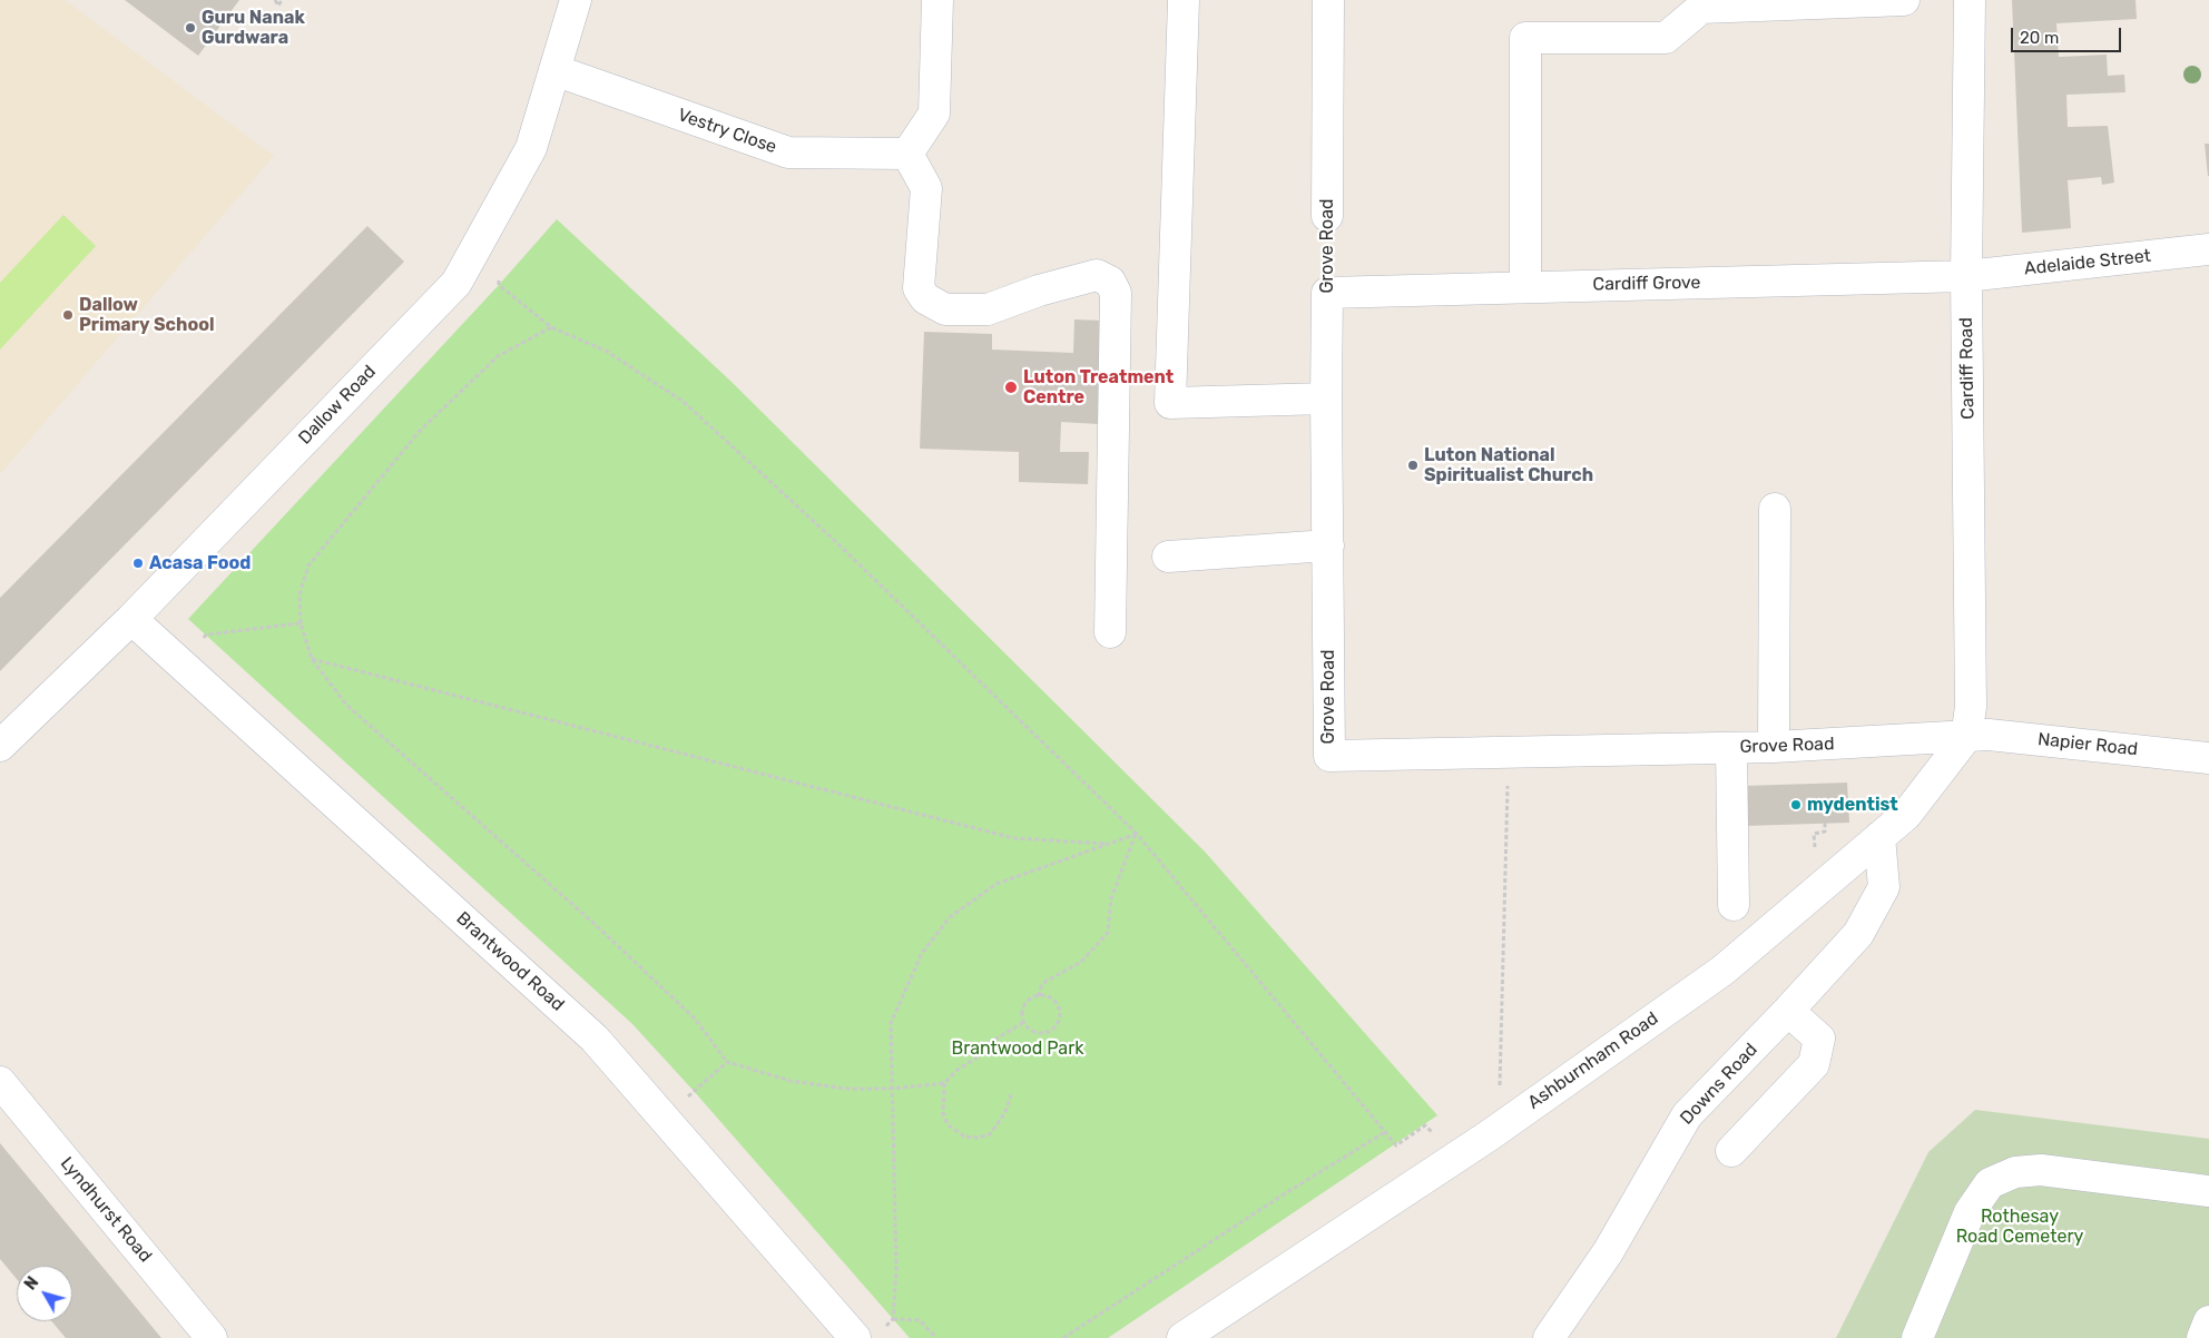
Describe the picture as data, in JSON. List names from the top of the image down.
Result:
{
  "streets": {
    "street": [
      "Vestry Close",
      "Grove Road",
      "Adelaide Street",
      "Cardiff Grove",
      "Cardiff Road",
      "Dallow Road",
      "Napier Road",
      "Brantwood Road",
      "Ashburnham Road",
      "Downs Road",
      "Lyndhurst Road"
    ]
  },
  "crossings": [
    ["Vestry Close", "Dallow Road"],
    ["Grove Road", "Cardiff Grove"],
    ["Grove Road", "Cardiff Road"],
    ["Grove Road", "Napier Road"],
    ["Grove Road", "Ashburnham Road"],
    ["Adelaide Street", "Cardiff Grove"],
    ["Adelaide Street", "Cardiff Road"],
    ["Cardiff Grove", "Cardiff Road"],
    ["Cardiff Road", "Napier Road"],
    ["Cardiff Road", "Ashburnham Road"],
    ["Dallow Road", "Brantwood Road"],
    ["Napier Road", "Ashburnham Road"],
    ["Ashburnham Road", "Downs Road"]
  ],
  "parks": ["Brantwood Park", "Rothesay Road Cemetery"],
  "places": [
    "Guru Nanak Gurdwara",
    "Dallow Primary School",
    "Luton Treatment Centre",
    "Luton National Spiritualist Church",
    "Acasa Food",
    "mydentist"
  ],
  "scale_bar": "20 m",
  "north": "top left"
}
